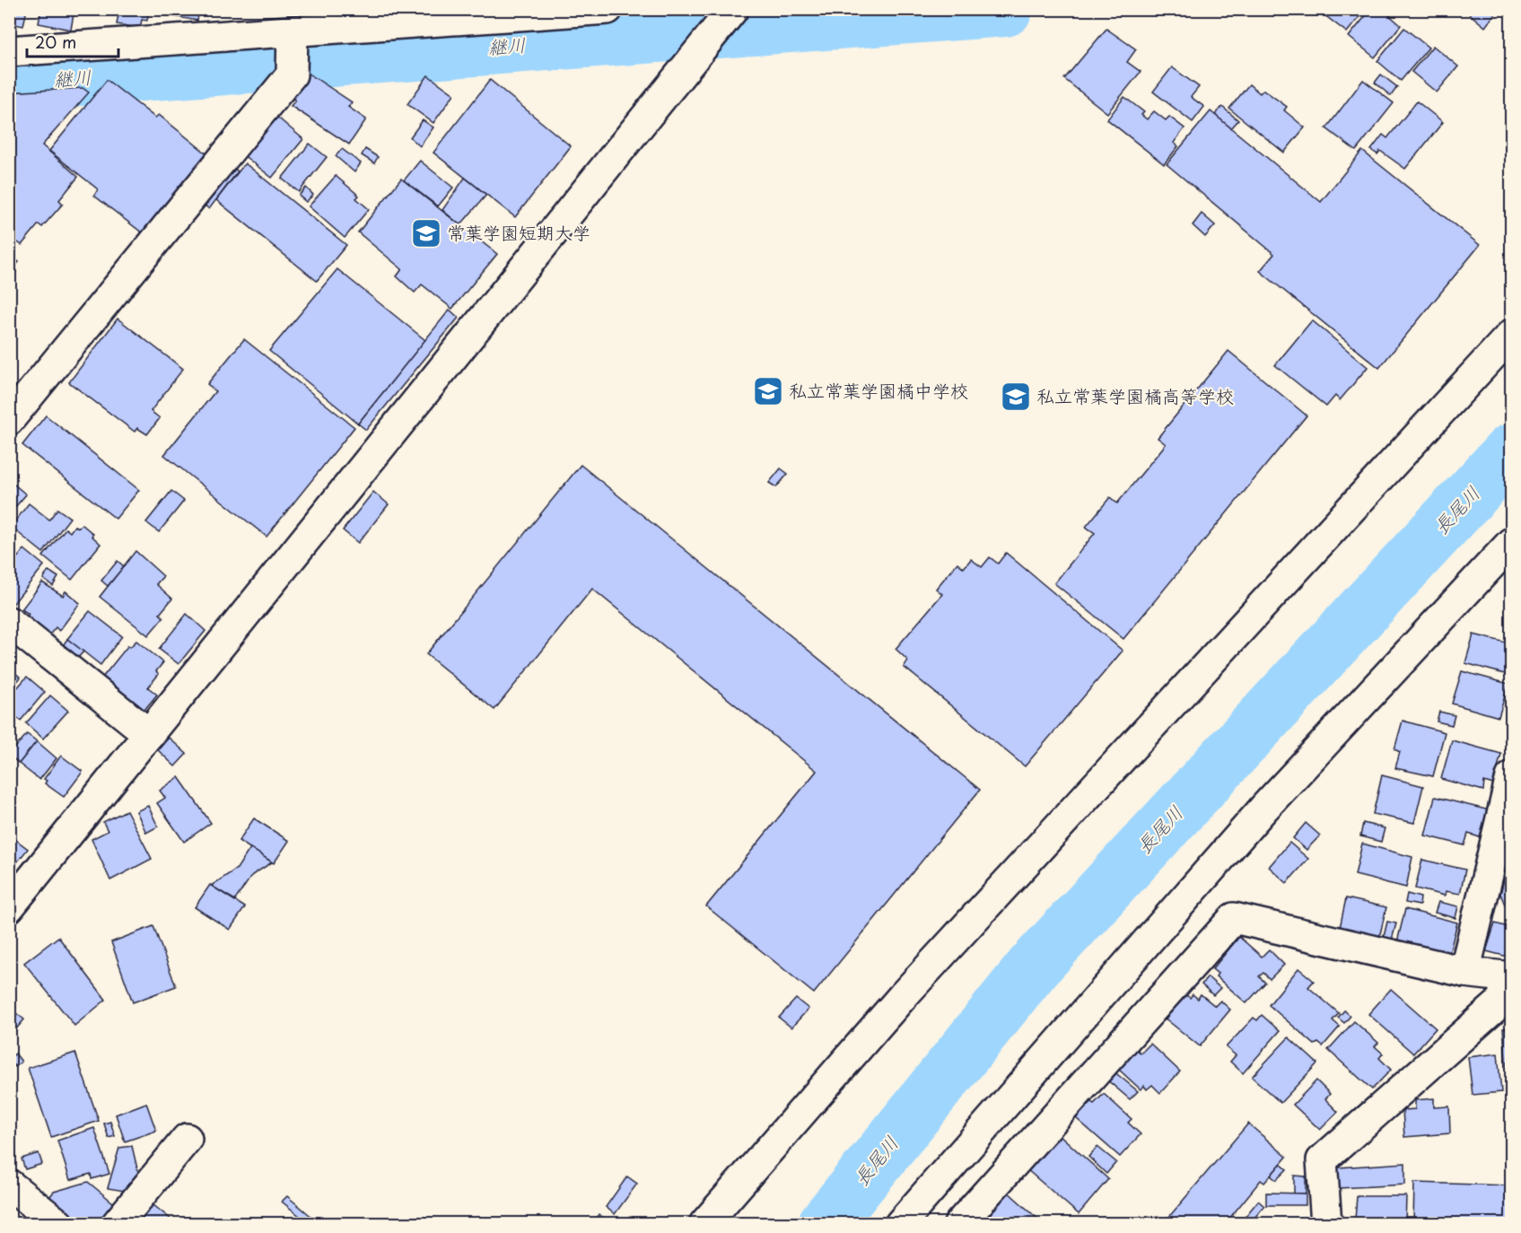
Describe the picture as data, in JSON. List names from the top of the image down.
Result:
{
  "water": ["継川", "長尾川"],
  "places": {
    "school or university": ["常葉学園短期大学", "私立常葉学園橘中学校", "私立常葉学園橘高等学校"]
  },
  "scale_bar": "20 m"
}
